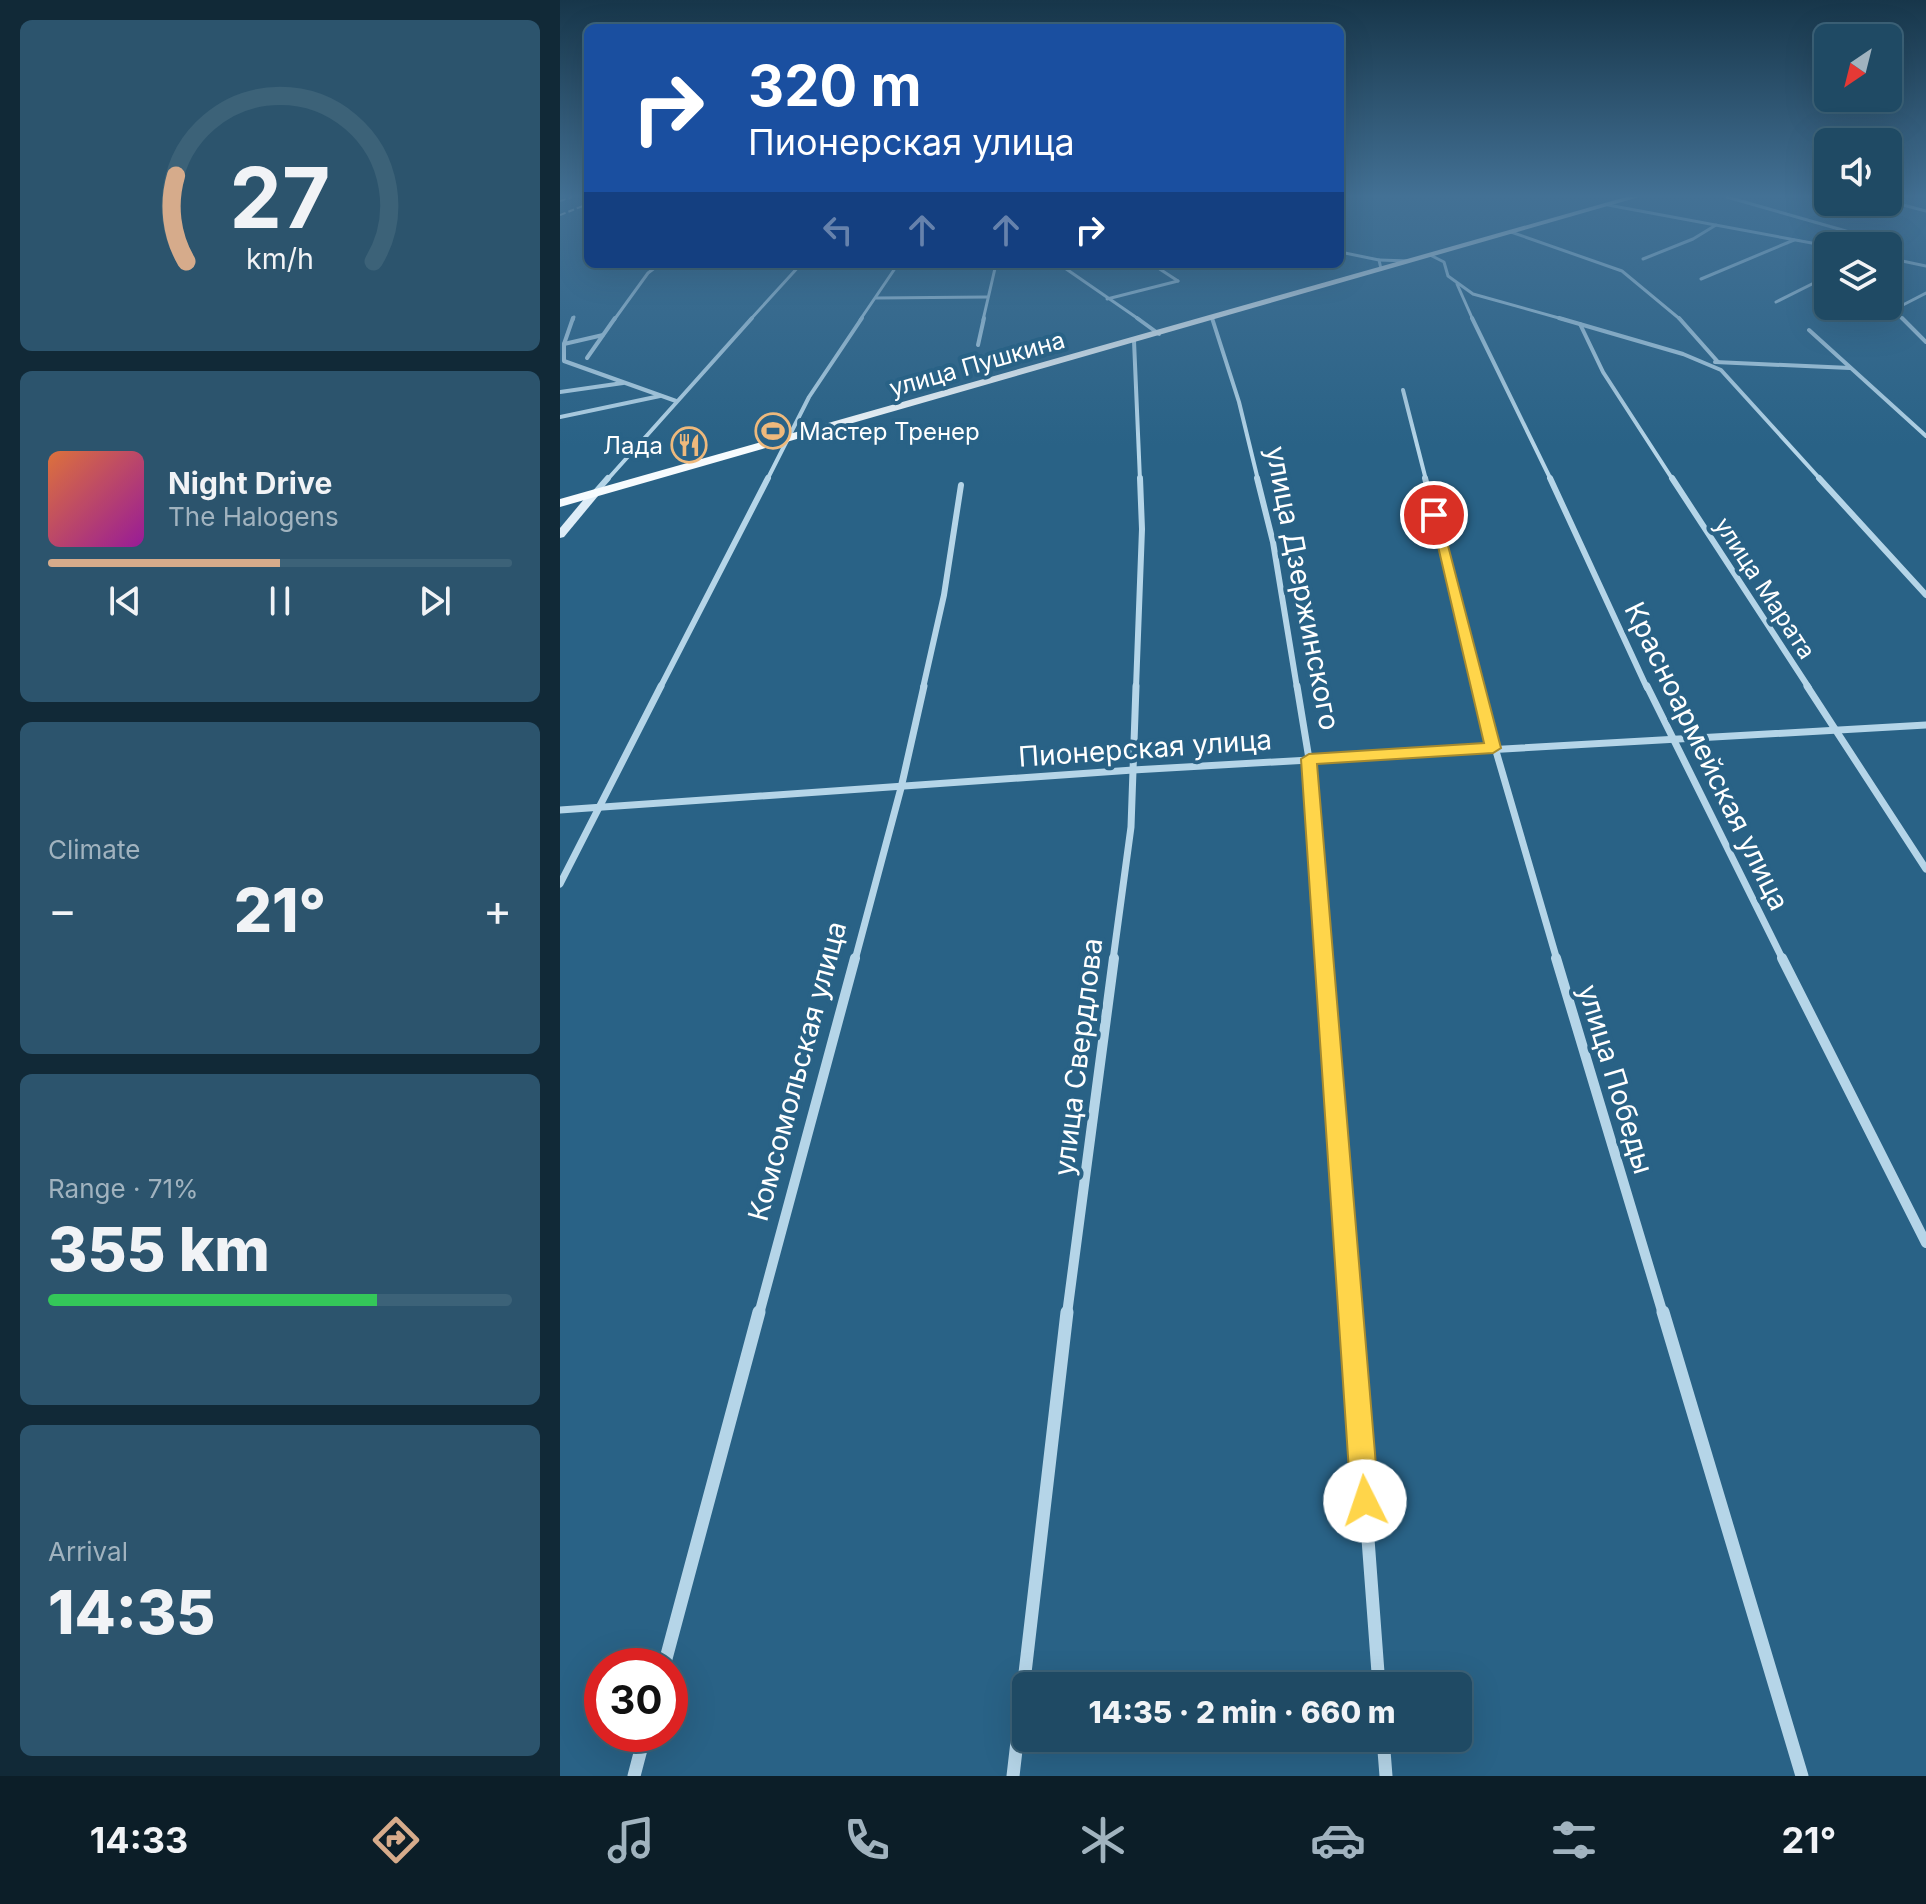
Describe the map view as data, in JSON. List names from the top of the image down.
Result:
{
  "streets": {
    "main road": ["улица Пушкина"],
    "street": [
      "улица Дзержинского",
      "улица Марата",
      "Пионерская улица",
      "Красноармейская улица",
      "улица Свердлова",
      "Комсомольская улица",
      "улица Победы"
    ]
  },
  "crossings": [
    ["улица Пушкина", "улица Дзержинского"],
    ["улица Пушкина", "улица Свердлова"],
    ["улица Дзержинского", "Пионерская улица"],
    ["улица Марата", "Пионерская улица"],
    ["Пионерская улица", "Красноармейская улица"],
    ["Пионерская улица", "улица Свердлова"],
    ["Пионерская улица", "Комсомольская улица"],
    ["Пионерская улица", "улица Победы"]
  ],
  "places": {
    "sports": ["Мастер Тренер"],
    "restaurant": ["Лада"]
  },
  "north": "bottom left",
  "page": {
    "turn": ["320 m", "Пионерская улица"],
    "song": ["Night Drive", "The Halogens"],
    "tile": [
      "Climate",
      ["Range · 71%", "355 km"],
      ["Arrival", "14:35"]
    ],
    "heat": ["−", "21°", "+"],
    "limit": "30",
    "trip": "14:35 · 2 min · 660 m",
    "tabs": ["14:33", "21°"],
    "gauge": ["27", "km/h"]
  }
}
